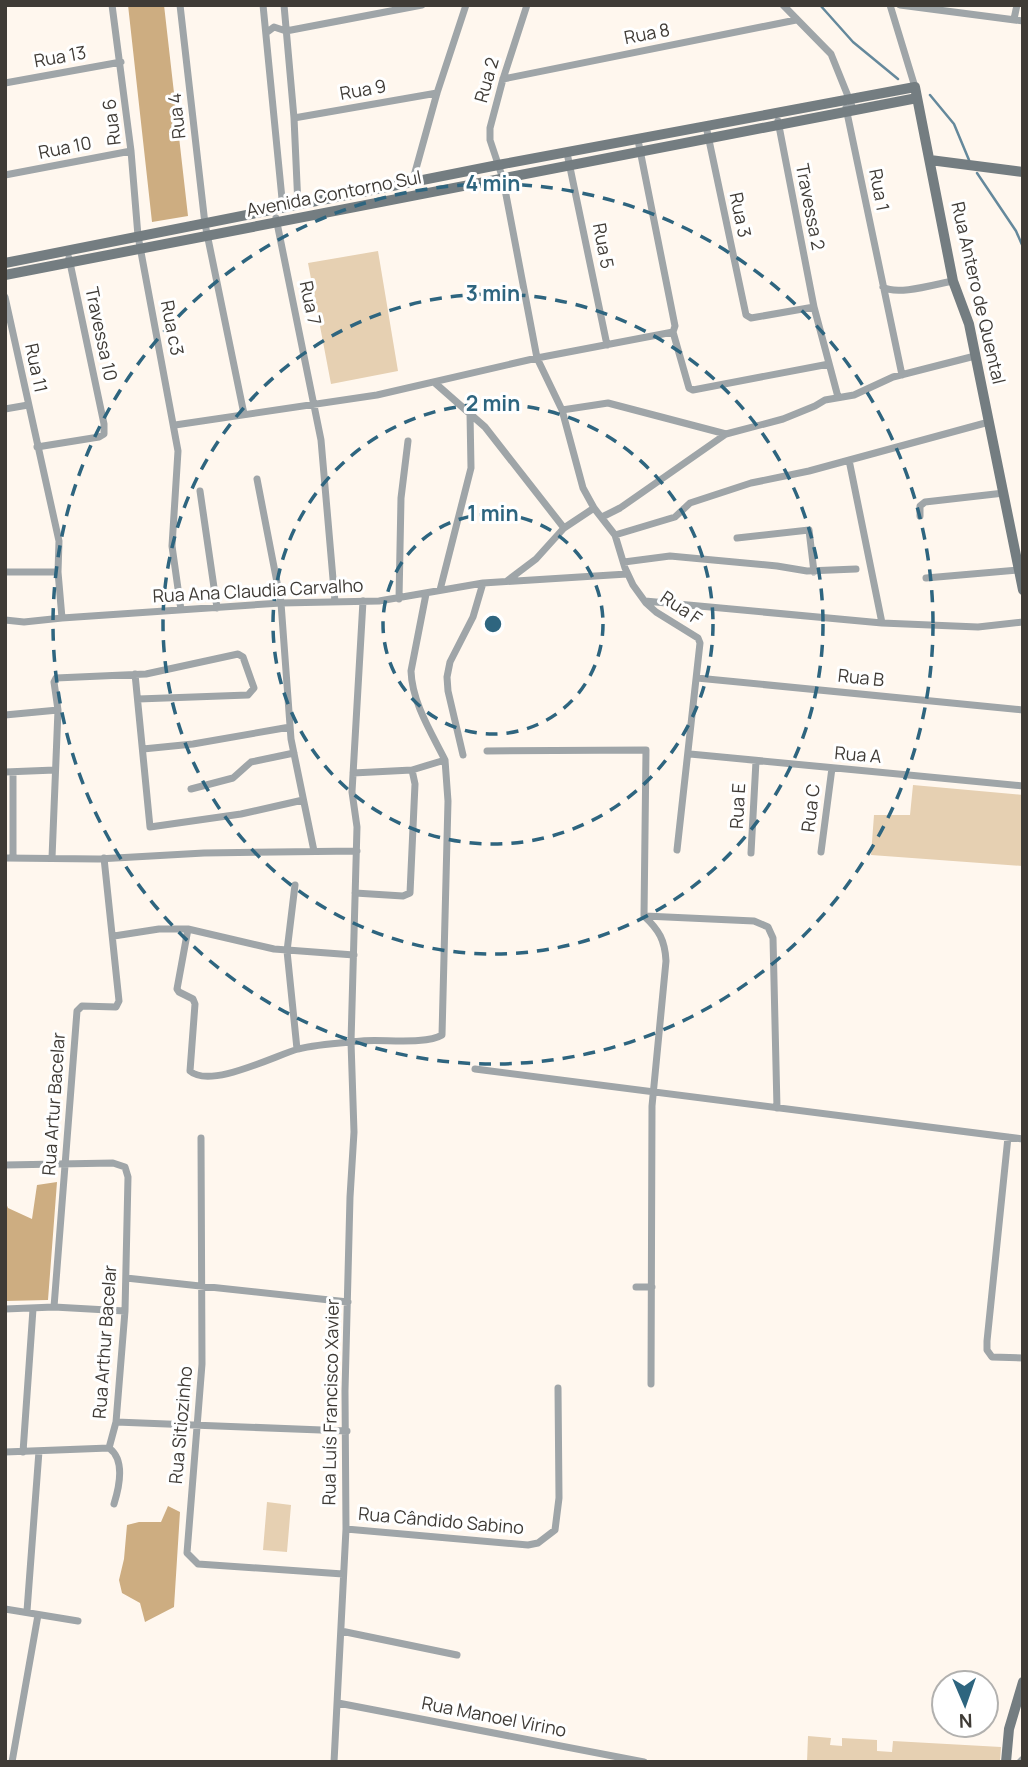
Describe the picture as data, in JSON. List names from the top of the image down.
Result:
{
  "streets": {
    "street": [
      "Rua 8",
      "Rua 13",
      "Rua 2",
      "Rua 9",
      "Rua 4",
      "Rua 6",
      "Rua 10",
      "Rua 1",
      "Avenida Contorno Sul",
      "Travessa 2",
      "Rua 3",
      "Rua 5",
      "Rua Antero de Quental",
      "Rua 7",
      "Rua c3",
      "Travessa 10",
      "Rua 11",
      "Rua Ana Claudia Carvalho",
      "Rua F",
      "Rua B",
      "Rua A",
      "Rua E",
      "Rua C",
      "Rua Artur Bacelar",
      "Rua Arthur Bacelar",
      "Rua Luís Francisco Xavier",
      "Rua Sitiozinho",
      "Rua Cândido Sabino",
      "Rua Manoel Virino"
    ]
  },
  "crossings": [
    ["Rua 8", "Rua 2"],
    ["Rua 8", "Rua 1"],
    ["Rua 13", "Rua 6"],
    ["Rua 2", "Avenida Contorno Sul"],
    ["Rua 4", "Avenida Contorno Sul"],
    ["Rua 6", "Rua 10"],
    ["Rua 6", "Avenida Contorno Sul"],
    ["Rua 6", "Rua c3"],
    ["Rua 1", "Avenida Contorno Sul"],
    ["Avenida Contorno Sul", "Travessa 2"],
    ["Avenida Contorno Sul", "Rua 3"],
    ["Avenida Contorno Sul", "Rua 5"],
    ["Avenida Contorno Sul", "Rua Antero de Quental"],
    ["Avenida Contorno Sul", "Rua 7"],
    ["Avenida Contorno Sul", "Rua c3"],
    ["Avenida Contorno Sul", "Travessa 10"],
    ["Travessa 2", "Rua 3"],
    ["Rua 7", "Rua Ana Claudia Carvalho"],
    ["Rua c3", "Rua Ana Claudia Carvalho"],
    ["Travessa 10", "Rua 11"],
    ["Rua Ana Claudia Carvalho", "Rua F"],
    ["Rua Ana Claudia Carvalho", "Rua Luís Francisco Xavier"],
    ["Rua F", "Rua B"],
    ["Rua F", "Rua A"],
    ["Rua A", "Rua E"],
    ["Rua A", "Rua C"],
    ["Rua Artur Bacelar", "Rua Arthur Bacelar"],
    ["Rua Luís Francisco Xavier", "Rua Sitiozinho"],
    ["Rua Luís Francisco Xavier", "Rua Cândido Sabino"],
    ["Rua Luís Francisco Xavier", "Rua Manoel Virino"]
  ],
  "north": "bottom",
  "rings": [
    "4 min",
    "3 min",
    "2 min",
    "1 min"
  ]
}
